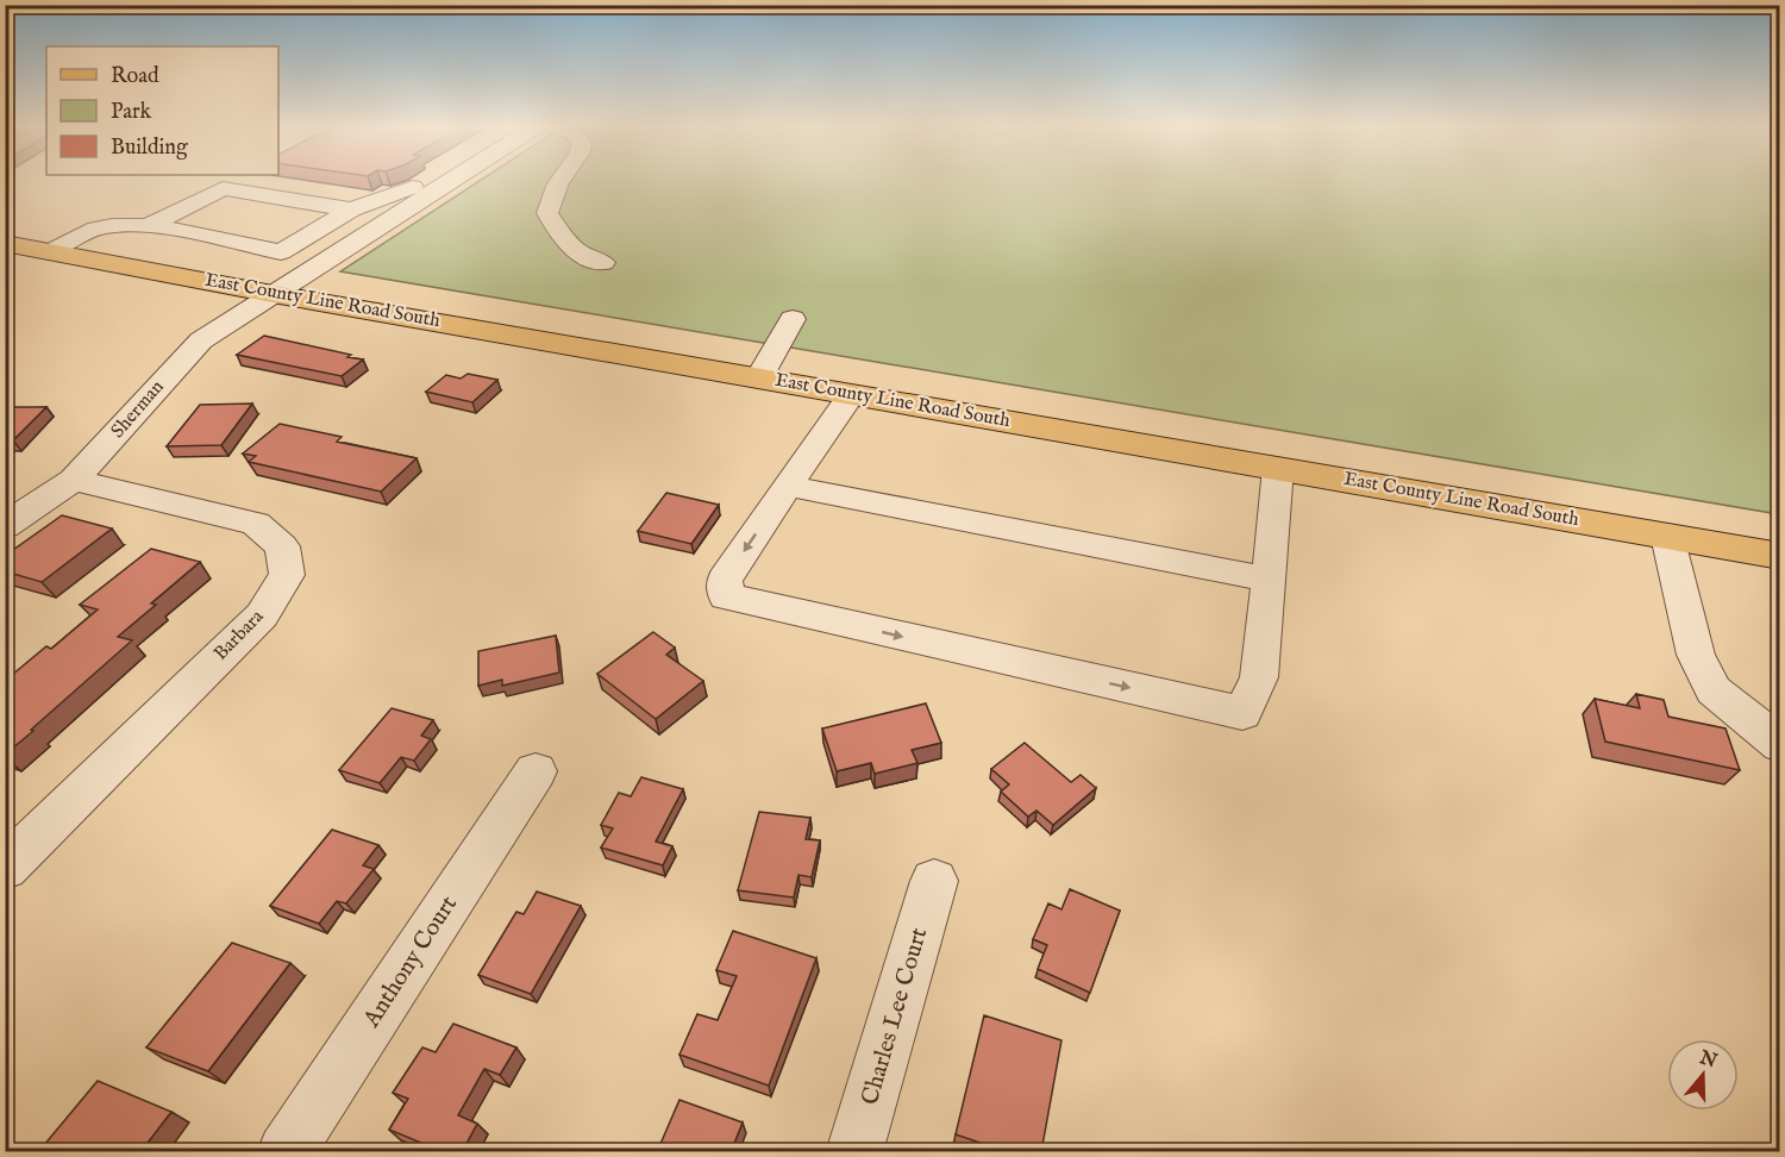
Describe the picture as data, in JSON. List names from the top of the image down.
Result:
{
  "streets": {
    "main road": ["East County Line Road South"],
    "street": [
      "Sherman",
      "Barbara",
      "Anthony Court",
      "Charles Lee Court"
    ]
  },
  "crossings": [
    ["East County Line Road South", "Sherman"],
    ["Sherman", "Barbara"]
  ],
  "legend": ["Road", "Park", "Building"],
  "north": "top"
}
